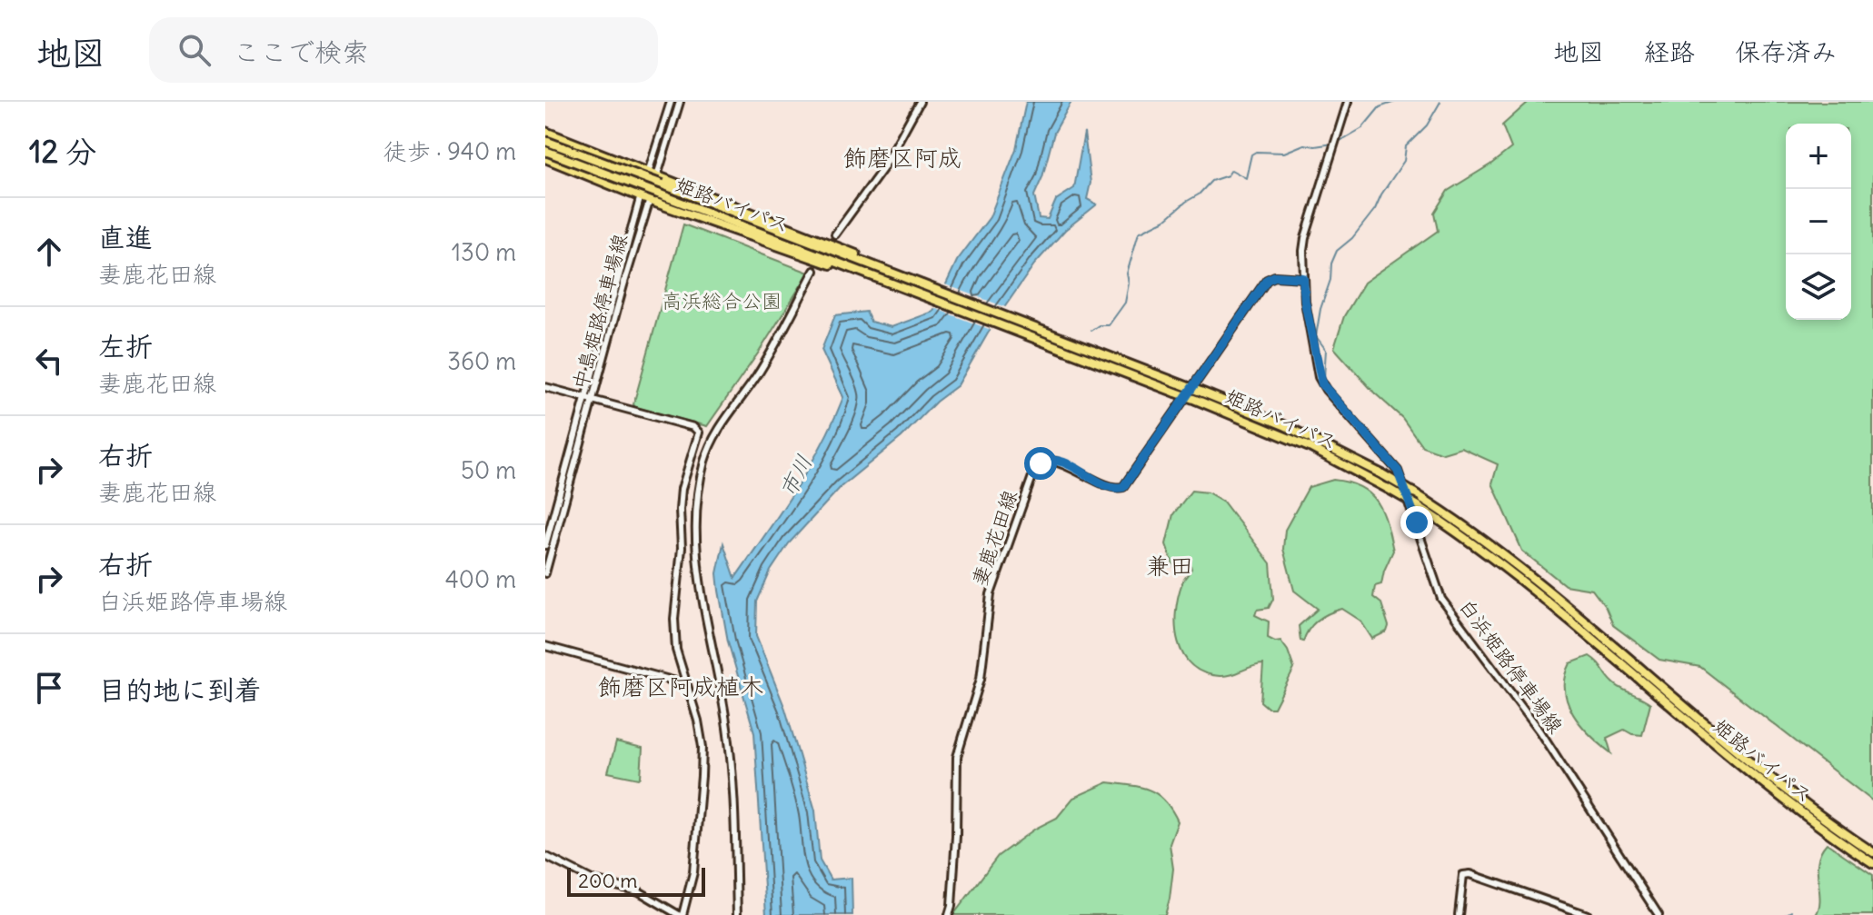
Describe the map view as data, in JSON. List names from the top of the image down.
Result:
{
  "streets": {
    "highway": ["姫路バイパス"],
    "main road": ["中島姫路停車場線", "妻鹿花田線", "白浜姫路停車場線"]
  },
  "crossings": [
    ["妻鹿花田線", "白浜姫路停車場線"]
  ],
  "districts": ["飾磨区阿成", "兼田", "飾磨区阿成植木"],
  "water": ["市川"],
  "parks": ["高浜総合公園"],
  "scale_bar": "200 m",
  "page": {
    "header": "地図",
    "search": "ここで検索",
    "nav": ["地図", "経路", "保存済み"],
    "heading": ["12 分", "徒歩 · 940 m"],
    "map_buttons": ["+", "−"],
    "list": [
      ["直進", "妻鹿花田線", "130 m"],
      ["左折", "妻鹿花田線", "360 m"],
      ["右折", "妻鹿花田線", "50 m"],
      ["右折", "白浜姫路停車場線", "400 m"],
      "目的地に到着"
    ],
    "scale": "200 m"
  }
}
